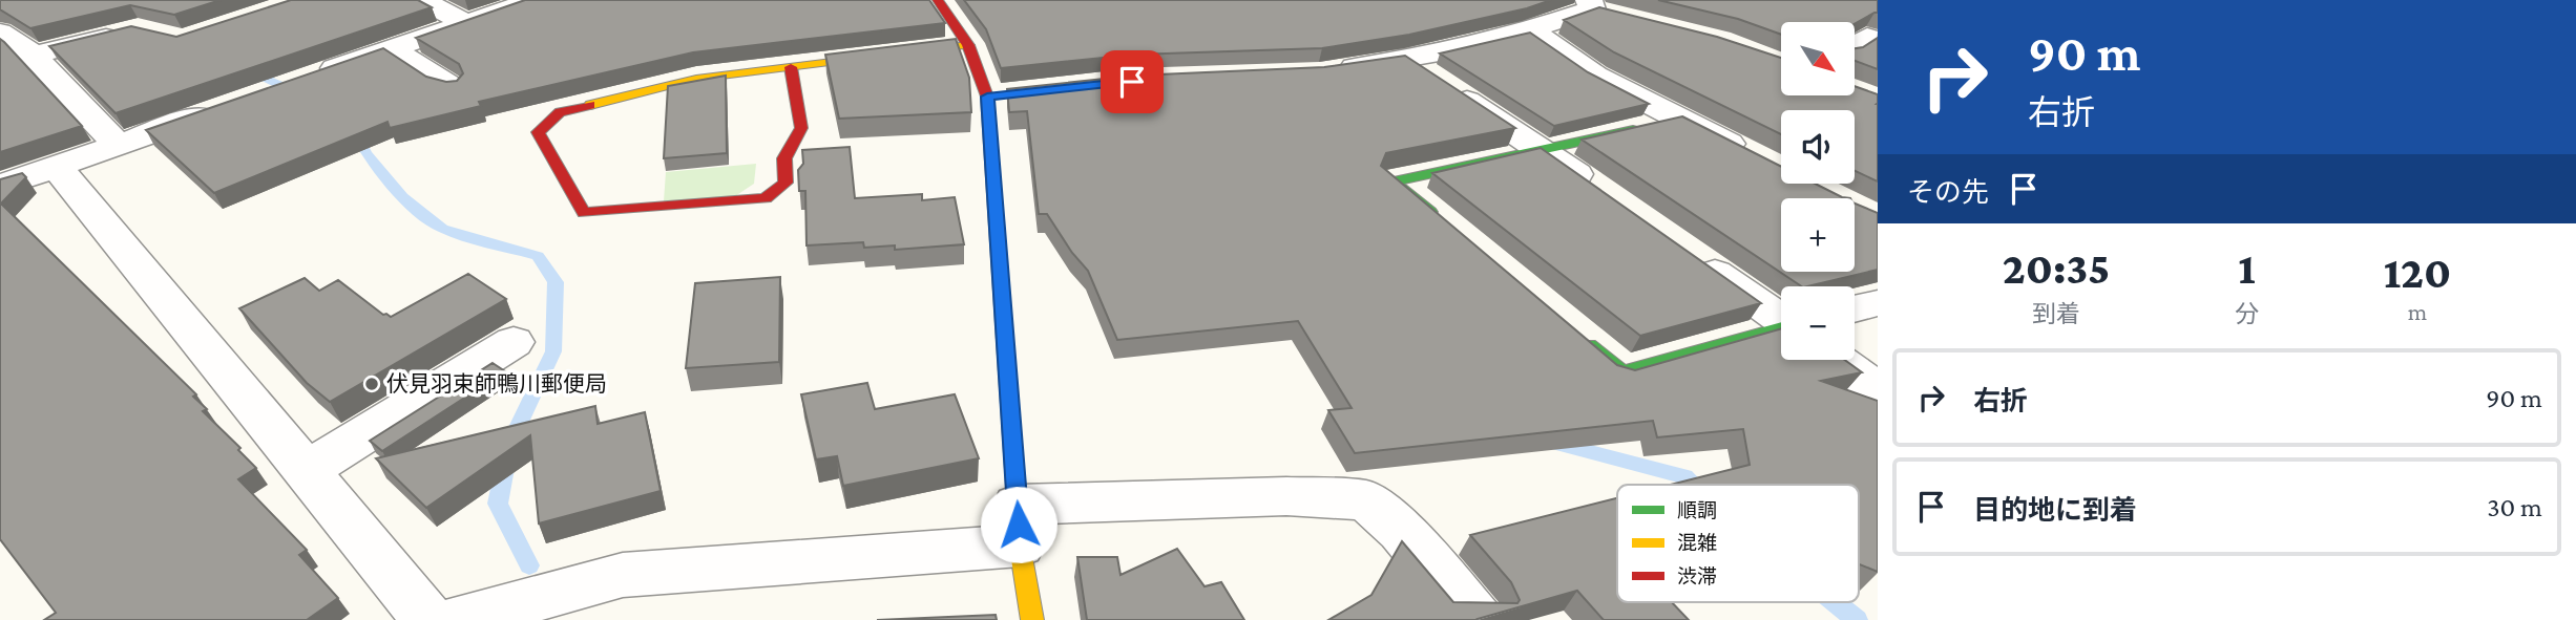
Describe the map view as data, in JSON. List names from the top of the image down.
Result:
{
  "places": ["伏見羽束師鴨川郵便局"],
  "legend": ["順調", "混雑", "渋滞"],
  "north": "bottom right",
  "page": {
    "turn": ["90 m", "右折"],
    "map_buttons": ["+", "−"],
    "then": "その先",
    "eta": [
      "20:35",
      "到着",
      "1",
      "分",
      "120",
      "m"
    ],
    "list": [
      {
        "name": "右折",
        "value": "90 m"
      },
      {
        "name": "目的地に到着",
        "value": "30 m"
      }
    ]
  }
}
